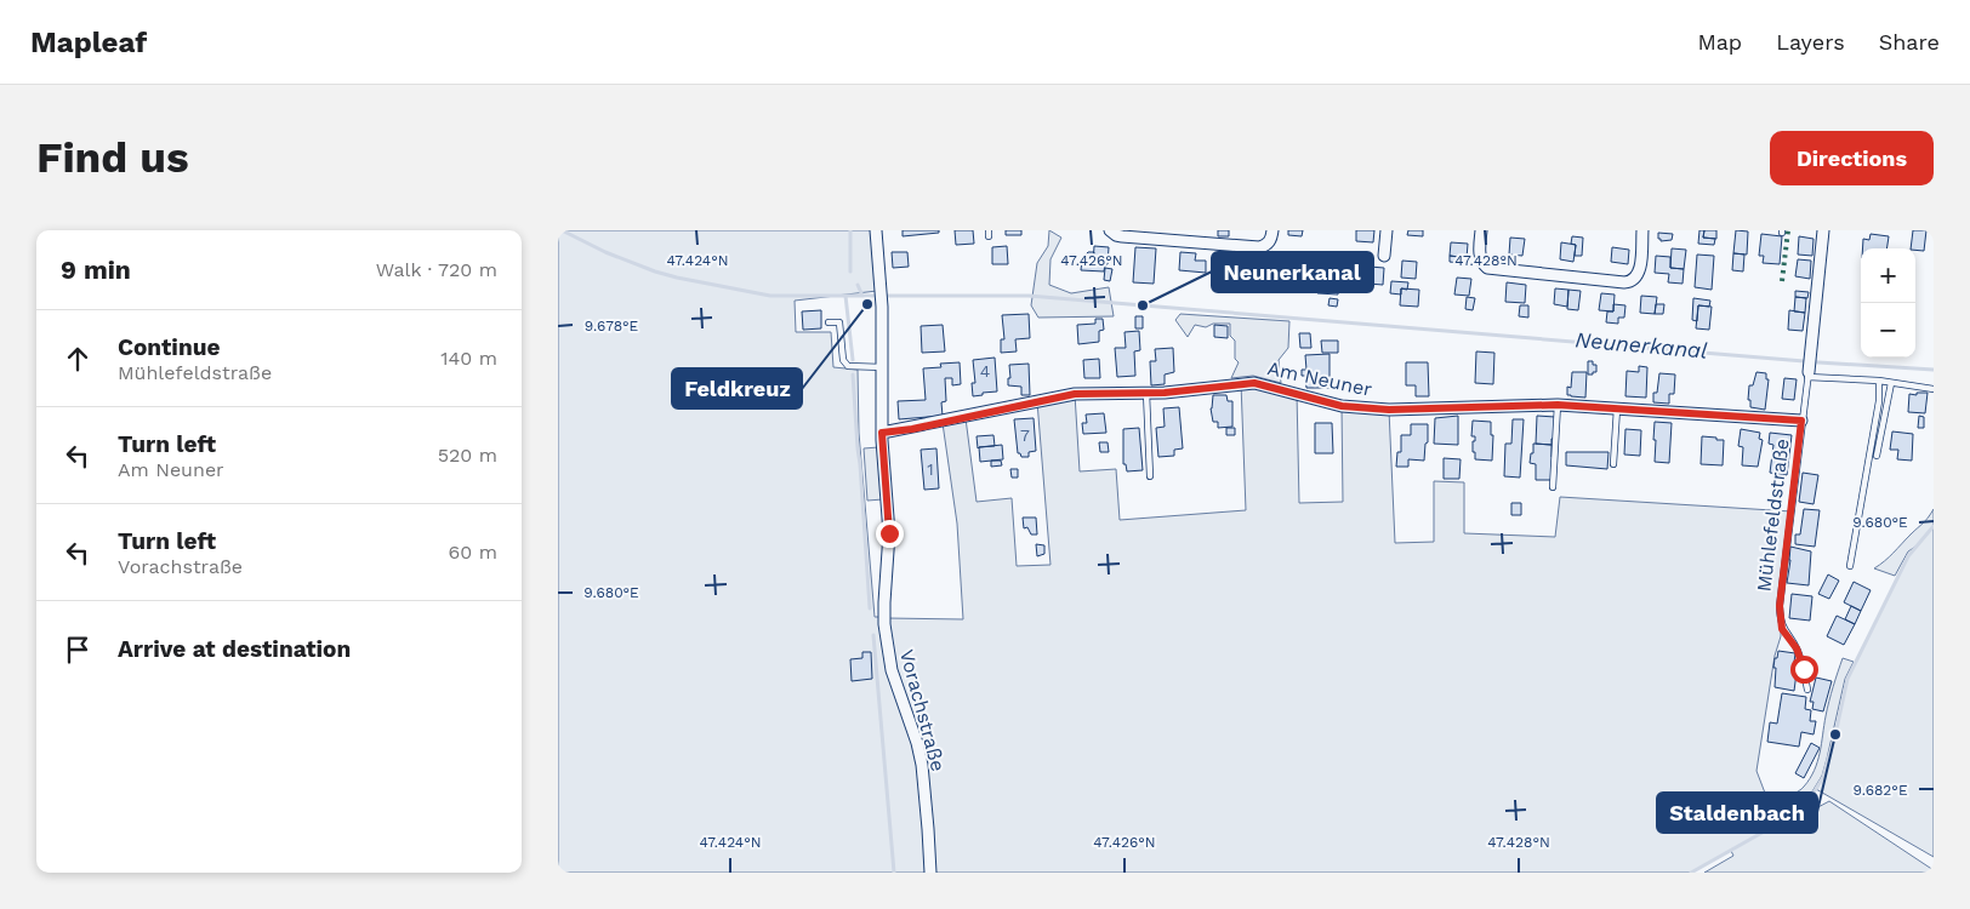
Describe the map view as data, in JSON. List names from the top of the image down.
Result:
{
  "streets": {
    "street": ["Am Neuner", "Mühlefeldstraße", "Vorachstraße"]
  },
  "crossings": [
    ["Am Neuner", "Mühlefeldstraße"],
    ["Am Neuner", "Vorachstraße"]
  ],
  "water": ["Neunerkanal"],
  "places": ["Feldkreuz", "Neunerkanal", "Staldenbach"],
  "house_numbers": ["4", "7", "1"],
  "page": {
    "header": "Mapleaf",
    "nav": ["Map", "Layers", "Share"],
    "buttons": "Directions",
    "title": "Find us",
    "heading": ["9 min", "Walk · 720 m"],
    "map_buttons": ["+", "−"],
    "list": [
      ["Continue", "Mühlefeldstraße", "140 m"],
      ["Turn left", "Am Neuner", "520 m"],
      ["Turn left", "Vorachstraße", "60 m"],
      "Arrive at destination"
    ]
  },
  "coordinates": [
    "47.424°N",
    "47.426°N",
    "47.428°N",
    "9.678°E",
    "9.680°E",
    "9.682°E"
  ]
}
